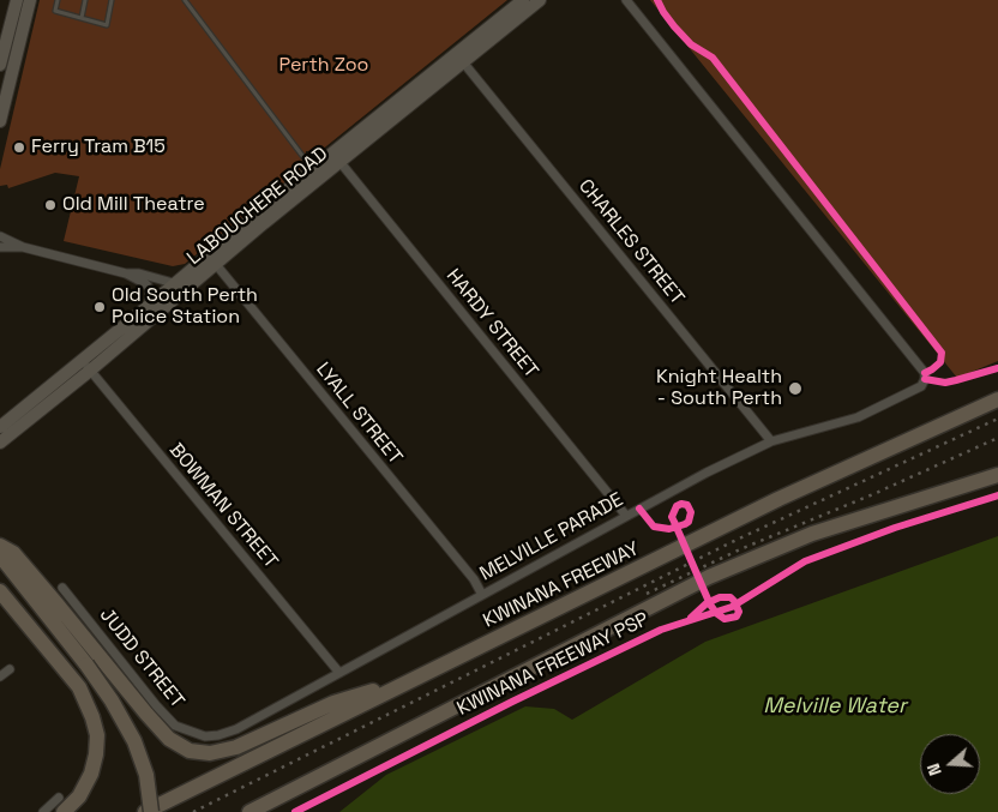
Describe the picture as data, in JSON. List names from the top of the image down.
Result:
{
  "streets": {
    "highway": ["KWINANA FREEWAY"],
    "main road": ["LABOUCHERE ROAD"],
    "street": [
      "CHARLES STREET",
      "HARDY STREET",
      "LYALL STREET",
      "BOWMAN STREET",
      "MELVILLE PARADE",
      "JUDD STREET"
    ],
    "cycle path": ["KWINANA FREEWAY PSP"]
  },
  "crossings": [
    ["LABOUCHERE ROAD", "CHARLES STREET"],
    ["LABOUCHERE ROAD", "HARDY STREET"],
    ["LABOUCHERE ROAD", "LYALL STREET"],
    ["LABOUCHERE ROAD", "BOWMAN STREET"],
    ["CHARLES STREET", "MELVILLE PARADE"],
    ["HARDY STREET", "MELVILLE PARADE"],
    ["LYALL STREET", "MELVILLE PARADE"],
    ["BOWMAN STREET", "MELVILLE PARADE"],
    ["MELVILLE PARADE", "JUDD STREET"]
  ],
  "water": ["Melville Water"],
  "parks": ["Perth Zoo"],
  "places": [
    "Ferry Tram B15",
    "Old Mill Theatre",
    "Old South Perth Police Station",
    "Knight Health - South Perth"
  ],
  "north": "left"
}
